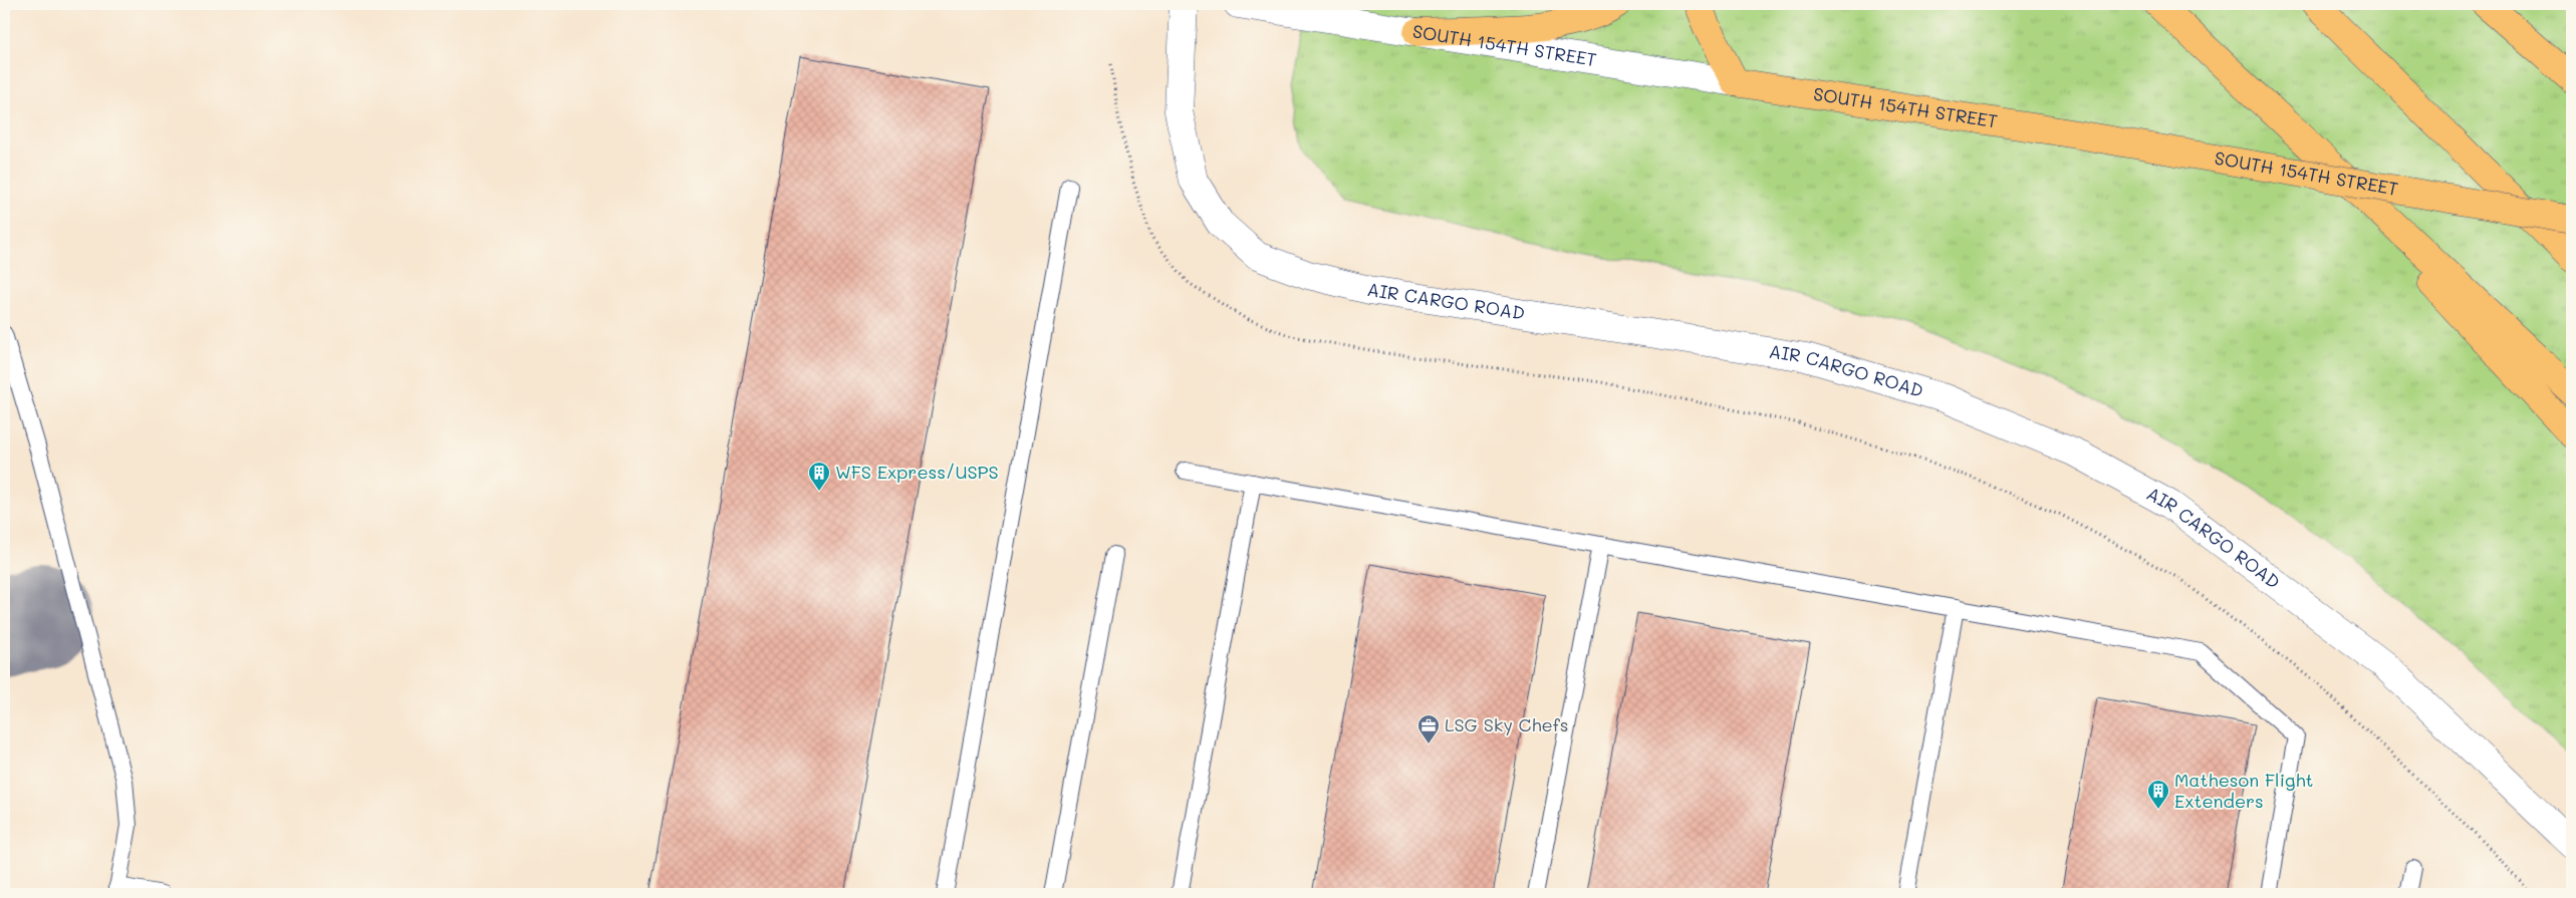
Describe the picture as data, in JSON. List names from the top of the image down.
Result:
{
  "streets": {
    "main road": ["SOUTH 154TH STREET"],
    "street": ["AIR CARGO ROAD"]
  },
  "places": {
    "building": ["WFS Express/USPS", "Matheson Flight Extenders"],
    "office": ["LSG Sky Chefs"]
  }
}
